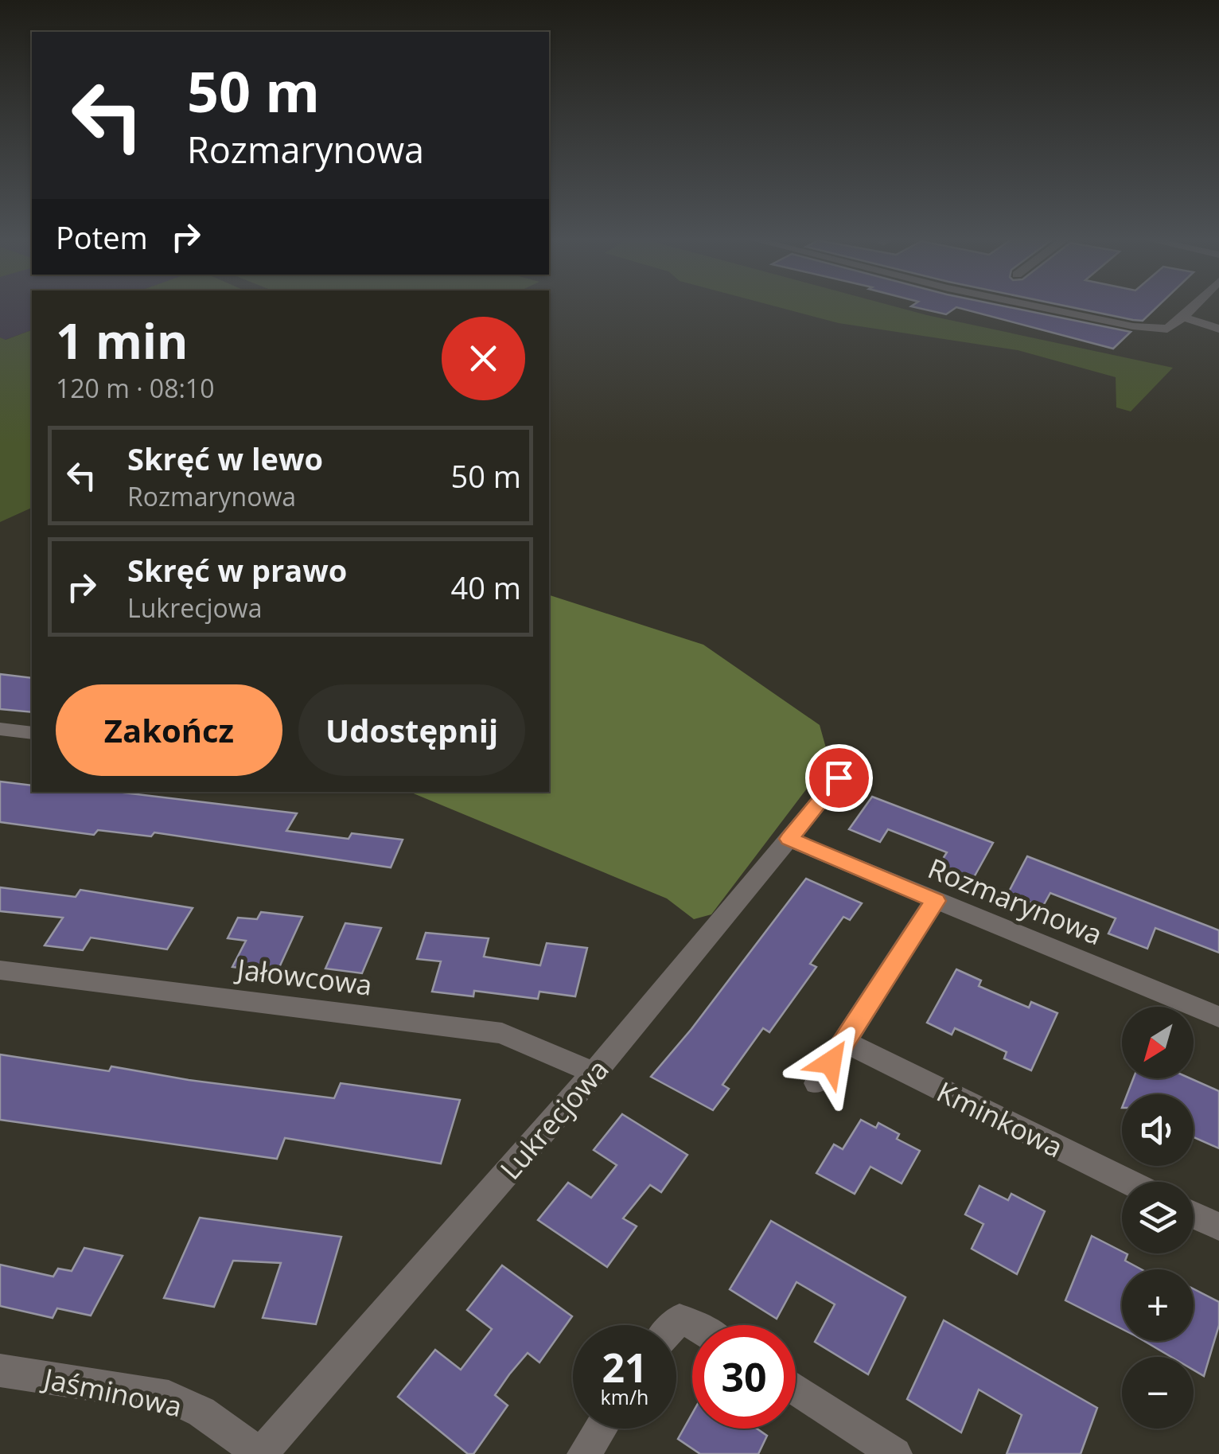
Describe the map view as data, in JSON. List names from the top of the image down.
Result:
{
  "streets": {
    "street": [
      "Rozmarynowa",
      "Jałowcowa",
      "Lukrecjowa",
      "Kminkowa",
      "Jaśminowa"
    ]
  },
  "crossings": [
    ["Rozmarynowa", "Lukrecjowa"],
    ["Jałowcowa", "Lukrecjowa"],
    ["Lukrecjowa", "Jaśminowa"]
  ],
  "north": "bottom left",
  "page": {
    "turn": ["50 m", "Rozmarynowa"],
    "then": "Potem",
    "heading": ["1 min", "120 m · 08:10"],
    "list": [
      {
        "name": "Skręć w lewo",
        "note": "Rozmarynowa",
        "value": "50 m"
      },
      {
        "name": "Skręć w prawo",
        "note": "Lukrecjowa",
        "value": "40 m"
      }
    ],
    "buttons": ["Zakończ", "Udostępnij"],
    "map_buttons": ["+", "−"],
    "speed": "21 km/h",
    "limit": "30"
  }
}
